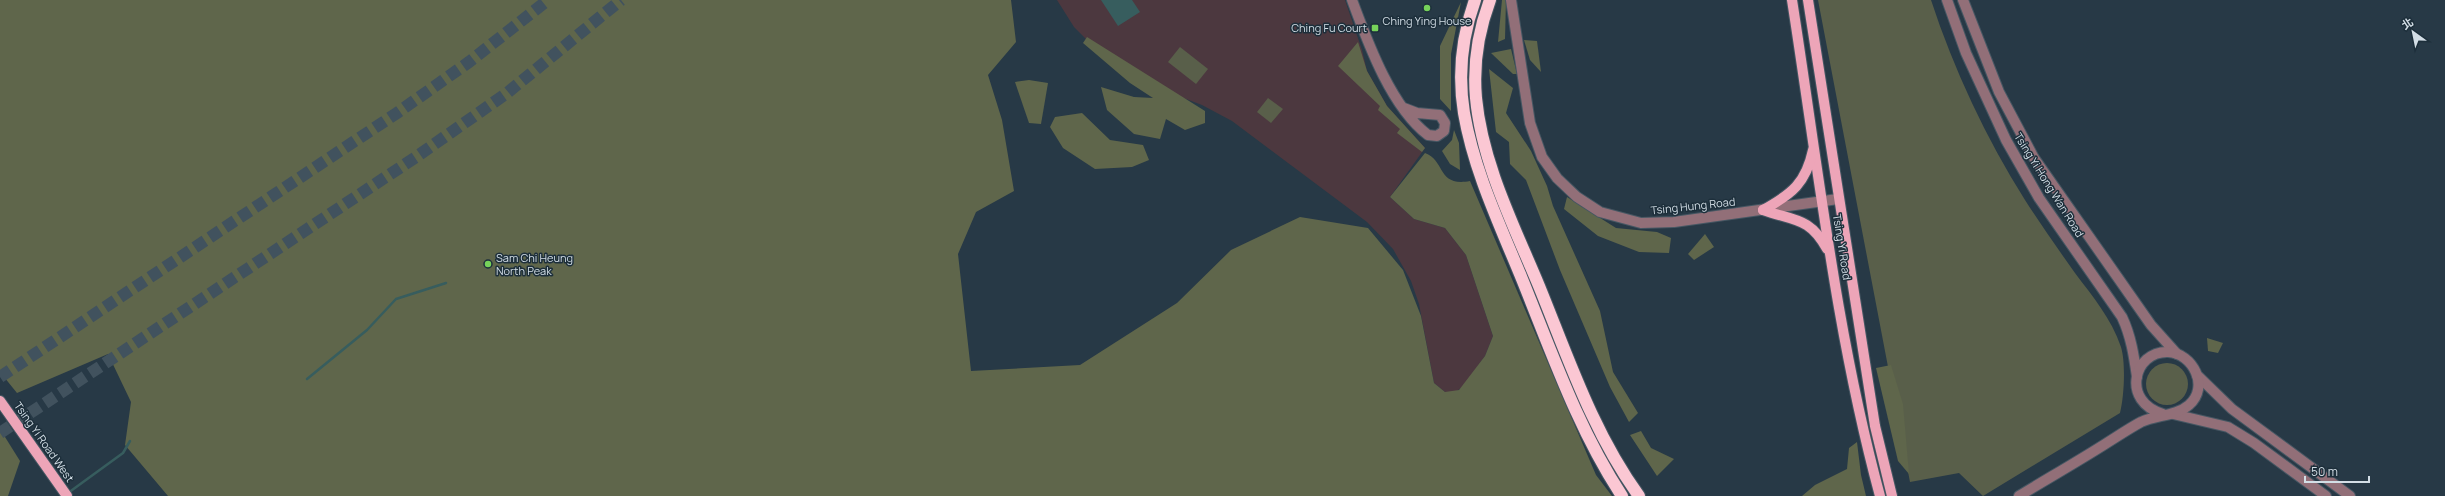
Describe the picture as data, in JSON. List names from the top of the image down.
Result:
{
  "streets": {
    "main road": ["Tsing Yi Road", "Tsing Yi Road West"],
    "street": ["Tsing Yi Hong Wan Road", "Tsing Hung Road"]
  },
  "crossings": [
    ["Tsing Hung Road", "Tsing Yi Road"]
  ],
  "places": {
    "other": ["Ching Ying House", "Sam Chi Heung North Peak"],
    "transit": ["Ching Fu Court"]
  },
  "scale_bar": "50 m",
  "north": "top left"
}
